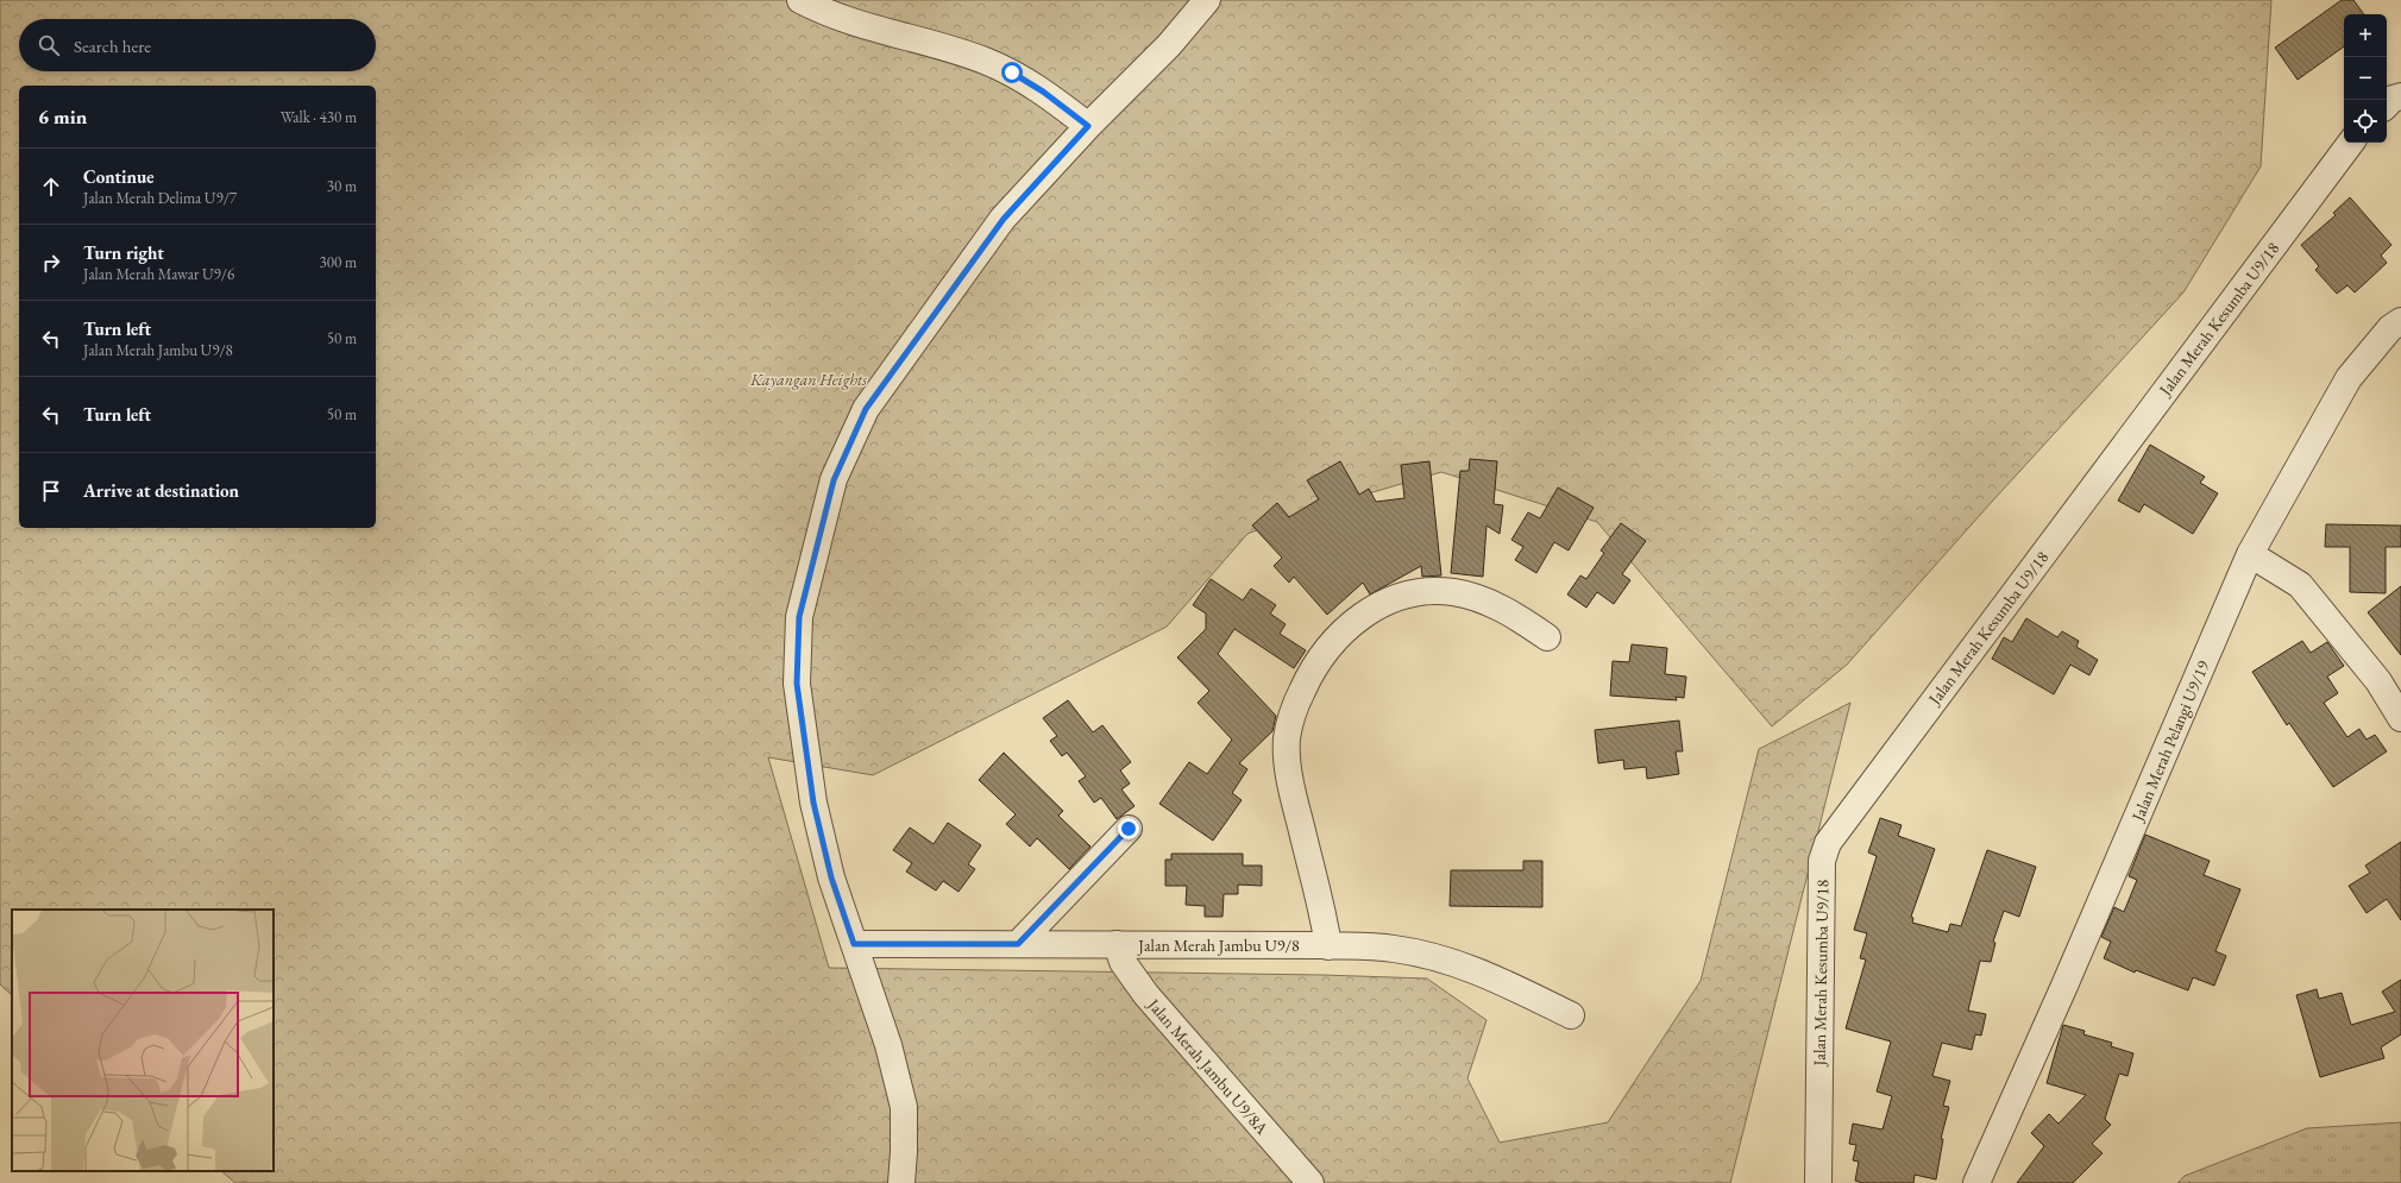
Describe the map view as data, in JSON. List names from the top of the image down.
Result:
{
  "streets": {
    "street": [
      "Jalan Merah Kesumba U9/18",
      "Jalan Merah Pelangi U9/19",
      "Jalan Merah Jambu U9/8",
      "Jalan Merah Jambu U9/8A"
    ]
  },
  "crossings": [
    ["Jalan Merah Jambu U9/8", "Jalan Merah Jambu U9/8A"]
  ],
  "parks": ["Kayangan Heights"],
  "page": {
    "map_buttons": ["+", "−"],
    "search": "Search here",
    "heading": ["6 min", "Walk · 430 m"],
    "list": [
      ["Continue", "Jalan Merah Delima U9/7", "30 m"],
      ["Turn right", "Jalan Merah Mawar U9/6", "300 m"],
      ["Turn left", "Jalan Merah Jambu U9/8", "50 m"],
      ["Turn left", "50 m"],
      "Arrive at destination"
    ]
  }
}
